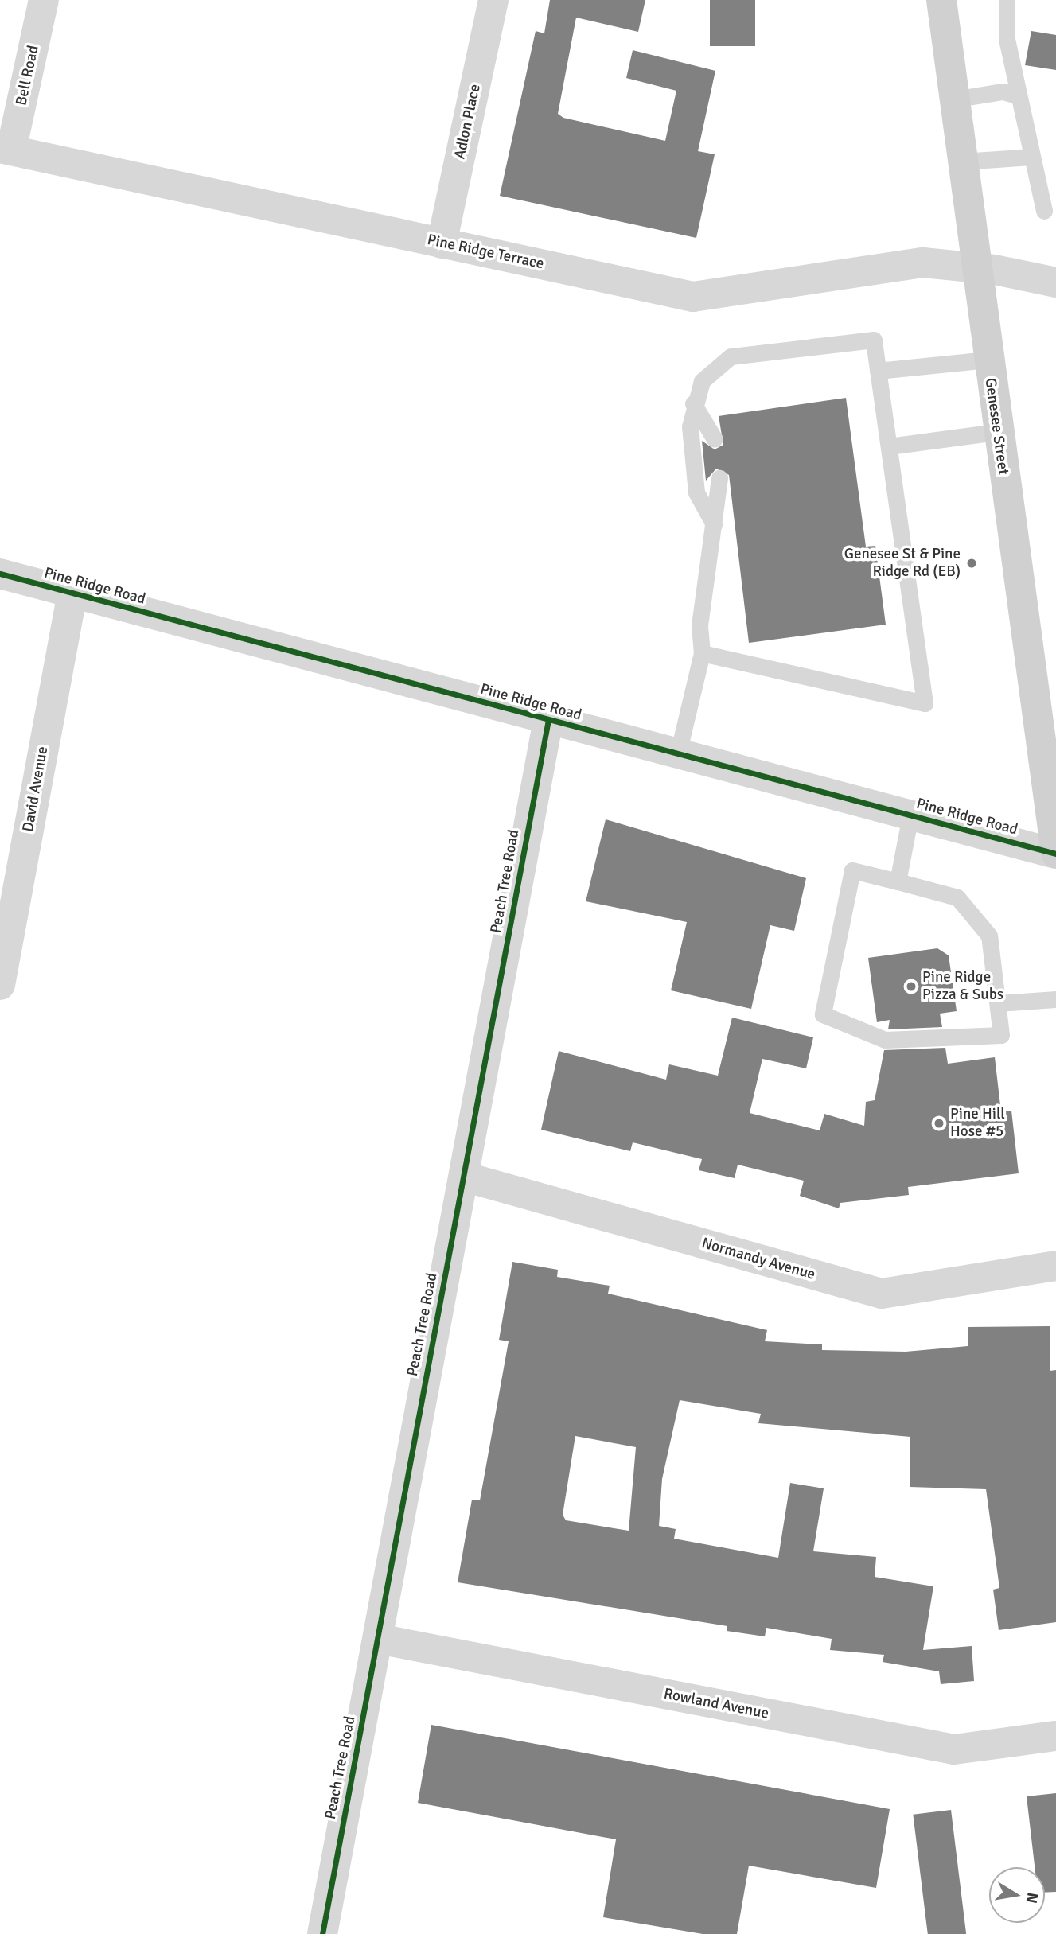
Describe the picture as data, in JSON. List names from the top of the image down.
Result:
{
  "streets": {
    "main road": ["Genesee Street"],
    "street": [
      "Bell Road",
      "Adlon Place",
      "Pine Ridge Terrace",
      "Pine Ridge Road",
      "David Avenue",
      "Peach Tree Road",
      "Normandy Avenue",
      "Rowland Avenue"
    ]
  },
  "crossings": [
    ["Bell Road", "Pine Ridge Terrace"],
    ["Adlon Place", "Pine Ridge Terrace"],
    ["Pine Ridge Terrace", "Genesee Street"],
    ["Genesee Street", "Pine Ridge Road"],
    ["Pine Ridge Road", "David Avenue"],
    ["Pine Ridge Road", "Peach Tree Road"],
    ["Peach Tree Road", "Normandy Avenue"],
    ["Peach Tree Road", "Rowland Avenue"]
  ],
  "places": ["Genesee St & Pine Ridge Rd (EB)", "Pine Ridge Pizza & Subs", "Pine Hill Hose #5"],
  "north": "right"
}
